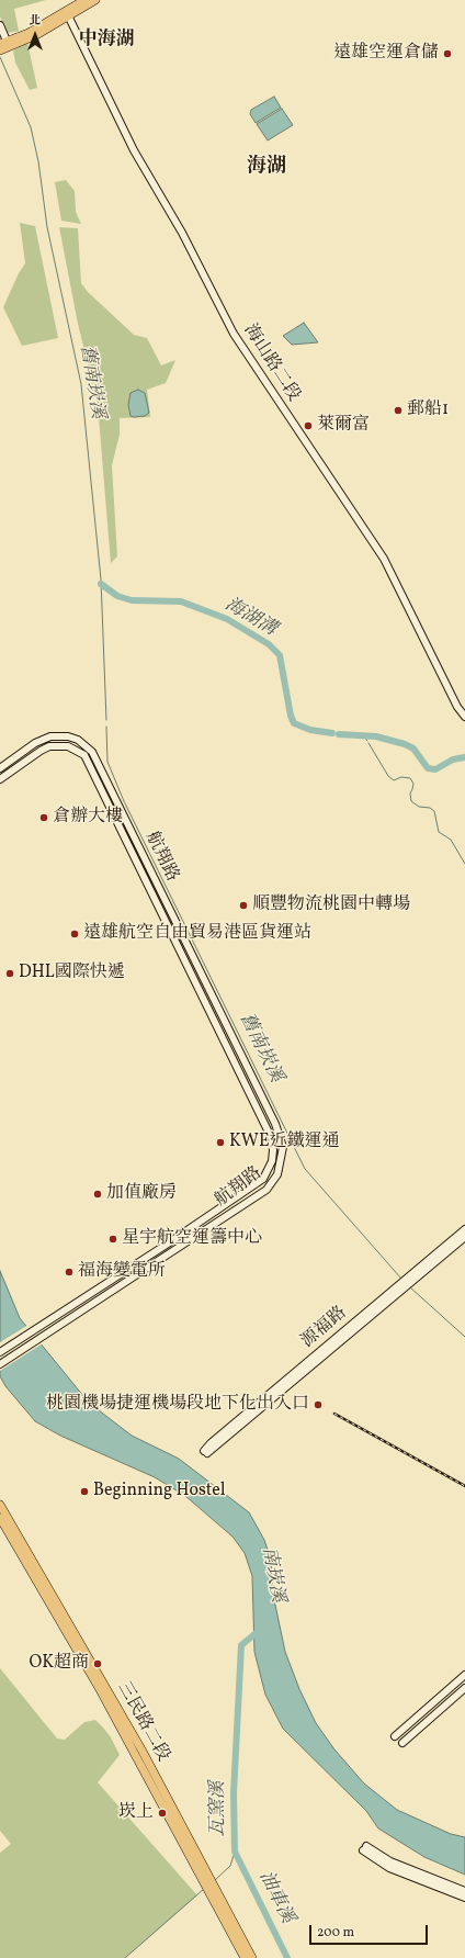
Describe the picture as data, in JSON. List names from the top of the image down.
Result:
{
  "streets": {
    "main road": ["三民路二段"],
    "street": ["海山路二段", "航翔路", "源福路"]
  },
  "districts": ["中海湖", "海湖"],
  "water": [
    "舊南崁溪",
    "海湖溝",
    "南崁溪",
    "瓦窯溪",
    "油車溪"
  ],
  "places": [
    "遠雄空運倉儲",
    "郵船1",
    "萊爾富",
    "倉辦大樓",
    "順豐物流桃園中轉場",
    "遠雄航空自由貿易港區貨運站",
    "DHL國際快遞",
    "KWE近鐵運通",
    "加值廠房",
    "星宇航空運籌中心",
    "福海變電所",
    "桃園機場捷運機場段地下化出入口",
    "Beginning Hostel",
    "OK超商",
    "崁上"
  ],
  "scale_bar": "200 m",
  "north": "top"
}
